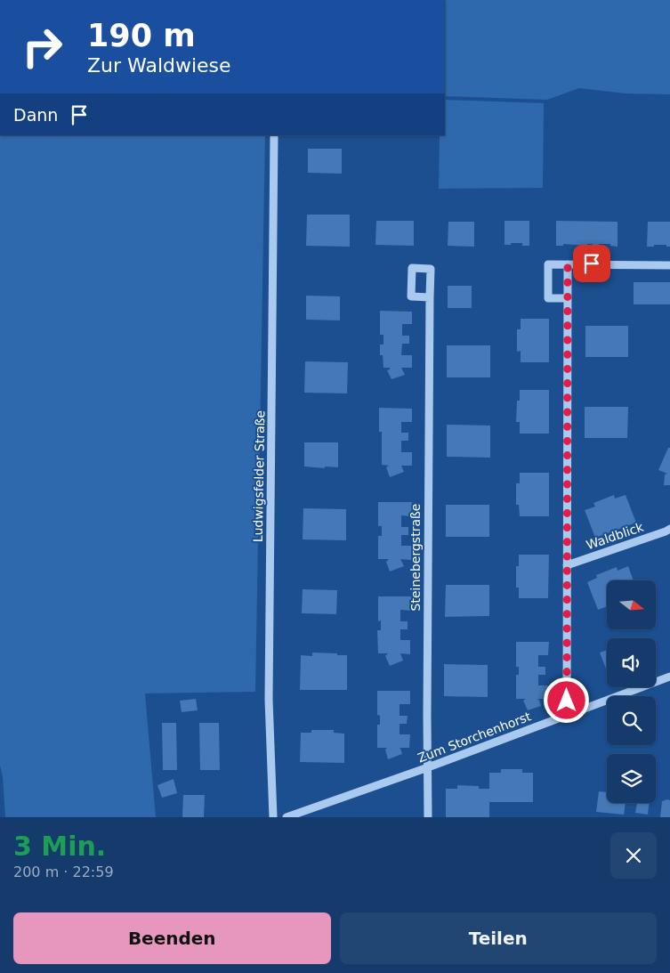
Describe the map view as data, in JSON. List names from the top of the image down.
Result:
{
  "streets": {
    "street": [
      "Ludwigsfelder Straße",
      "Waldblick",
      "Steinebergstraße",
      "Zum Storchenhorst"
    ]
  },
  "crossings": [
    ["Steinebergstraße", "Zum Storchenhorst"]
  ],
  "north": "right",
  "page": {
    "turn": ["190 m", "Zur Waldwiese"],
    "then": "Dann",
    "heading": ["3 Min.", "200 m · 22:59"],
    "buttons": ["Beenden", "Teilen"]
  }
}
